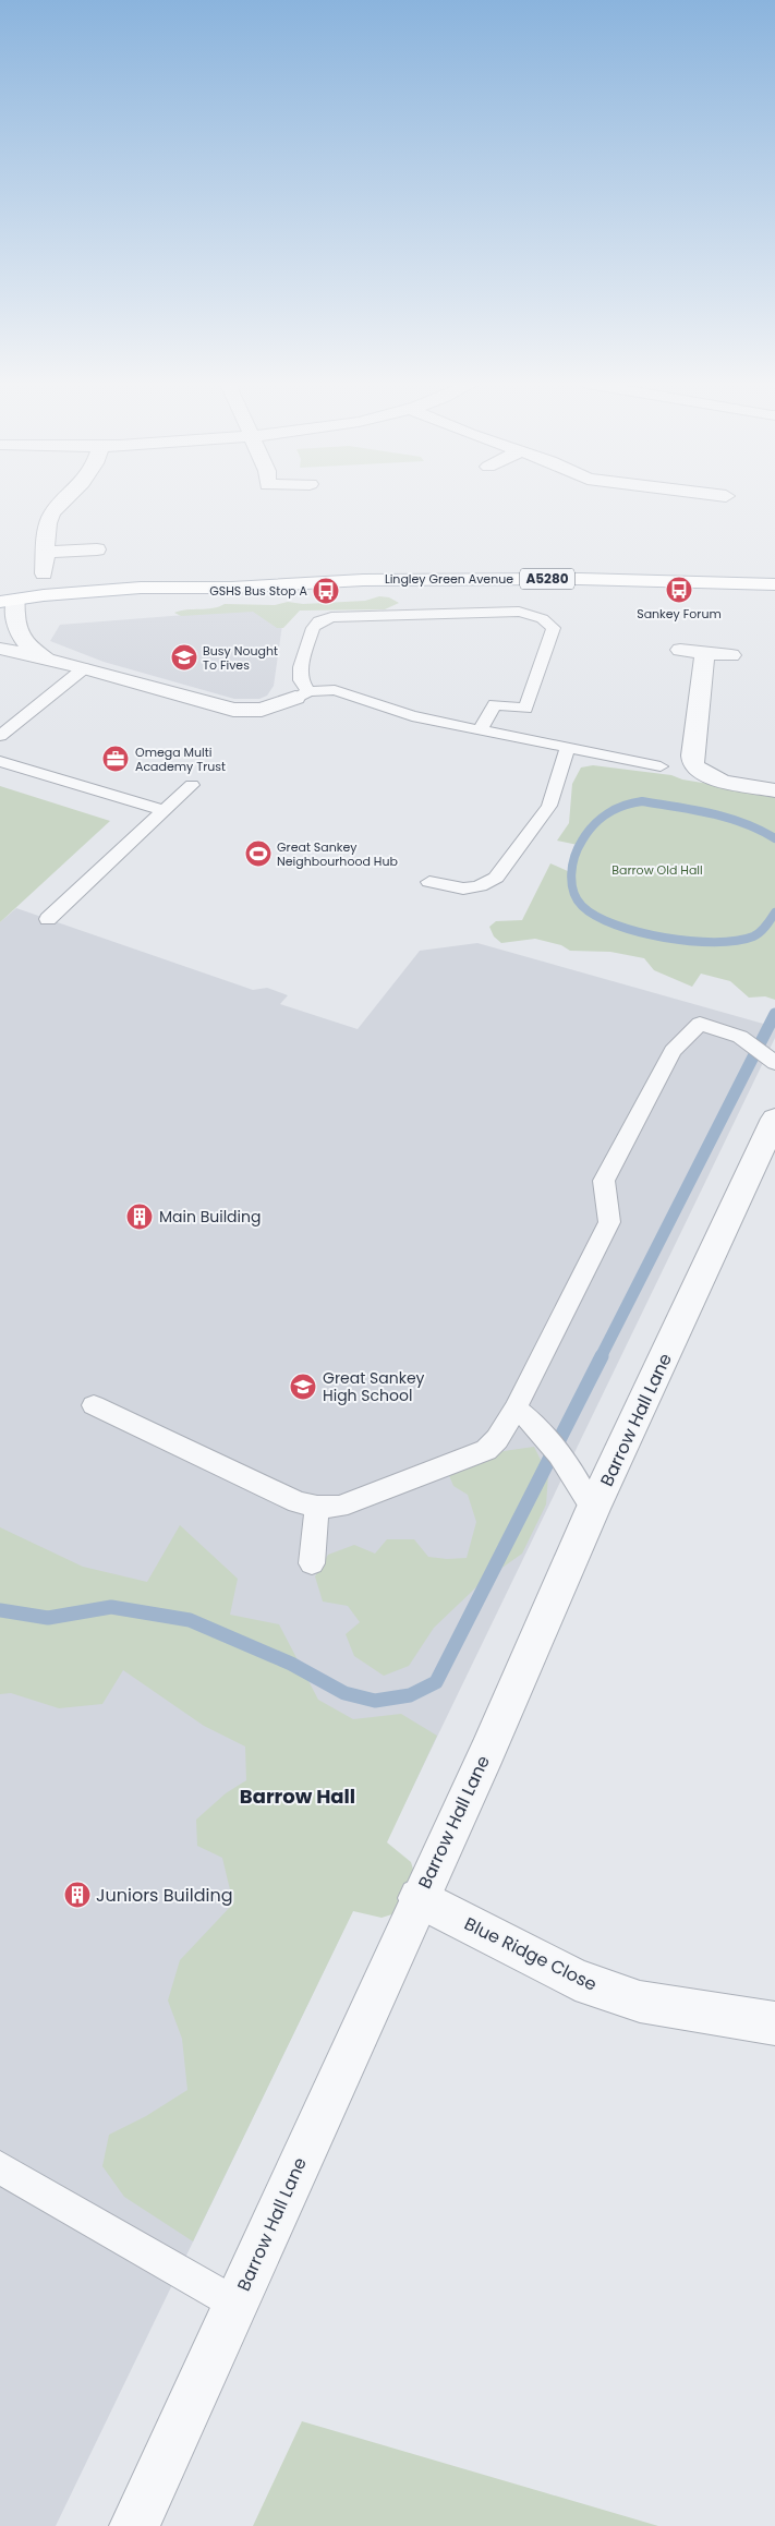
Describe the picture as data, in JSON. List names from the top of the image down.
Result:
{
  "streets": {
    "main road": ["Lingley Green Avenue", "A5280"],
    "street": ["Barrow Hall Lane", "Blue Ridge Close"]
  },
  "crossings": [
    ["Barrow Hall Lane", "Blue Ridge Close"]
  ],
  "districts": ["Barrow Hall"],
  "parks": ["Barrow Old Hall"],
  "places": {
    "bus stop": ["Sankey Forum", "GSHS Bus Stop A"],
    "school or university": ["Busy Nought To Fives", "Great Sankey High School"],
    "office": ["Omega Multi Academy Trust"],
    "sports": ["Great Sankey Neighbourhood Hub"],
    "building": ["Main Building", "Juniors Building"]
  }
}
